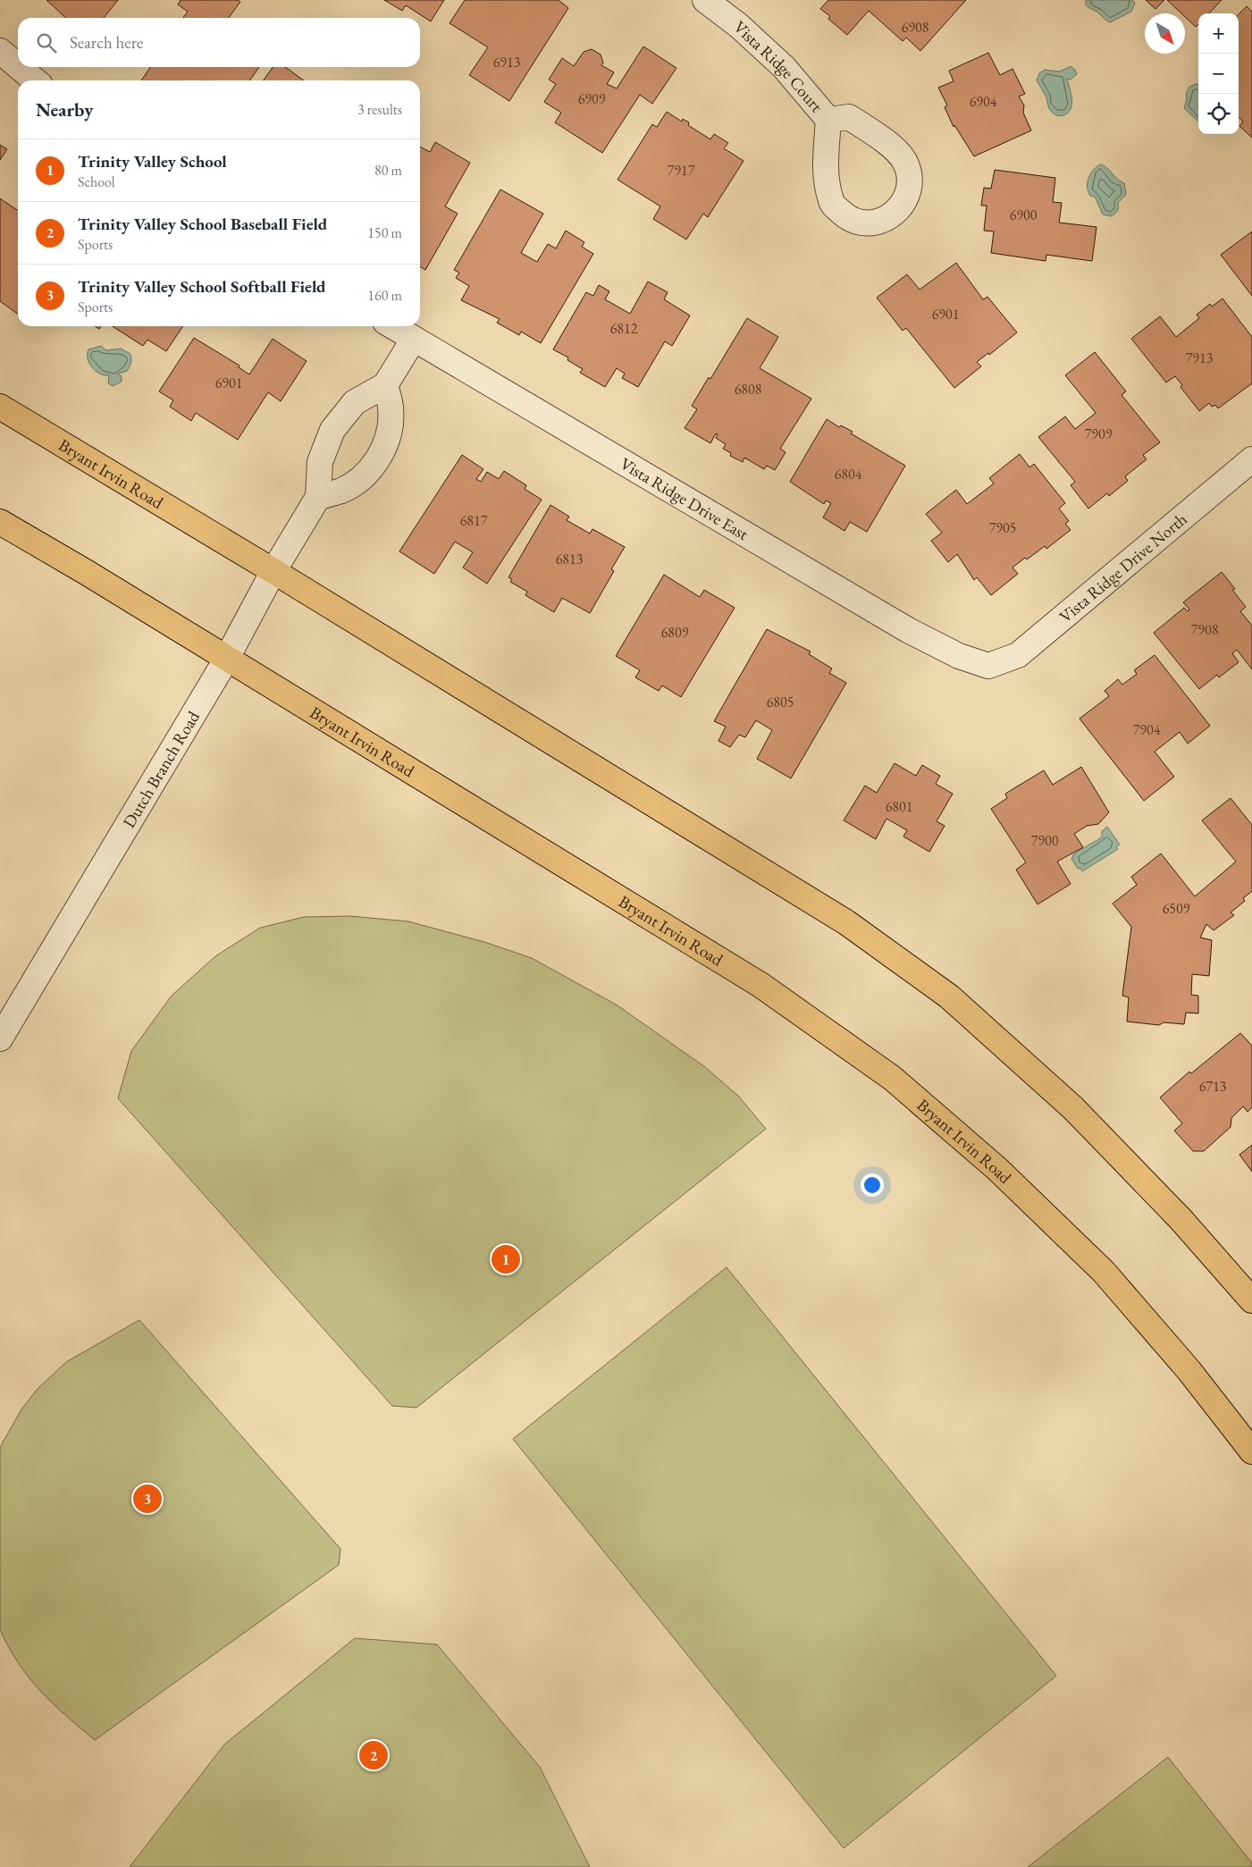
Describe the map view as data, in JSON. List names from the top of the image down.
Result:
{
  "streets": {
    "main road": ["Bryant Irvin Road"],
    "street": [
      "Vista Ridge Court",
      "Vista Ridge Drive East",
      "Vista Ridge Drive North",
      "Dutch Branch Road"
    ]
  },
  "crossings": [
    ["Bryant Irvin Road", "Dutch Branch Road"],
    ["Vista Ridge Drive East", "Vista Ridge Drive North"]
  ],
  "house_numbers": [
    "6908",
    "6913",
    "6909",
    "6904",
    "7917",
    "6900",
    "6901",
    "6812",
    "7913",
    "6901",
    "6808",
    "7909",
    "6804",
    "6817",
    "7905",
    "6813",
    "7908",
    "6809",
    "6805",
    "7904",
    "6801",
    "7900",
    "6509",
    "6713"
  ],
  "north": "bottom right",
  "page": {
    "map_buttons": ["+", "−"],
    "search": "Search here",
    "heading": ["Nearby", "3 results"],
    "list": [
      {
        "mark": "1",
        "name": "Trinity Valley School",
        "note": "School",
        "value": "80 m"
      },
      {
        "mark": "2",
        "name": "Trinity Valley School Baseball Field",
        "note": "Sports",
        "value": "150 m"
      },
      {
        "mark": "3",
        "name": "Trinity Valley School Softball Field",
        "note": "Sports",
        "value": "160 m"
      }
    ],
    "pins": ["1", "3", "2"]
  }
}
